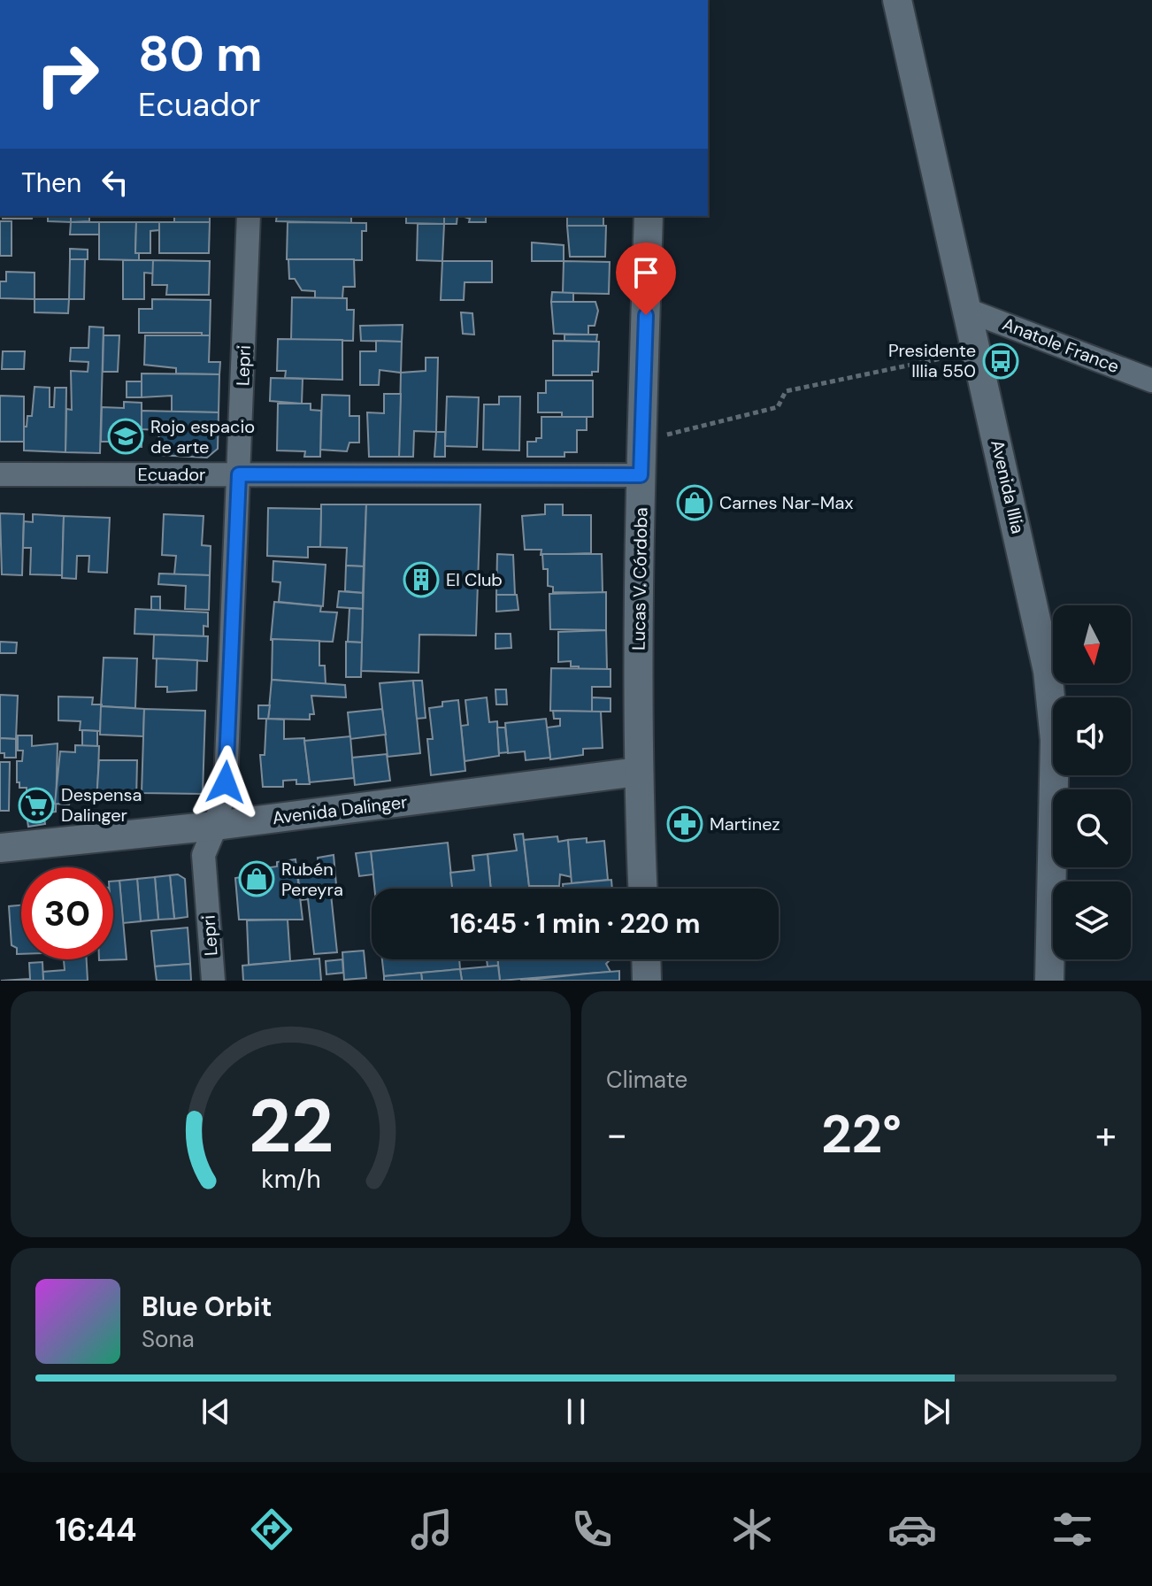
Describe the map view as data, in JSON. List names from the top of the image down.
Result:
{
  "streets": {
    "street": [
      "Anatole France",
      "Lepri",
      "Ecuador",
      "Avenida Illia",
      "Lucas V. Córdoba",
      "Avenida Dalinger"
    ]
  },
  "crossings": [
    ["Anatole France", "Avenida Illia"],
    ["Lepri", "Ecuador"],
    ["Lepri", "Avenida Dalinger"],
    ["Ecuador", "Lucas V. Córdoba"],
    ["Lucas V. Córdoba", "Avenida Dalinger"]
  ],
  "places": {
    "bus stop": ["Presidente Illia 550"],
    "school or university": ["Rojo espacio de arte"],
    "shop": ["Carnes Nar-Max", "Rubén Pereyra"],
    "building": ["El Club"],
    "supermarket": ["Despensa Dalinger"],
    "pharmacy": ["Martinez"]
  },
  "north": "bottom",
  "page": {
    "turn": ["80 m", "Ecuador"],
    "then": "Then",
    "limit": "30",
    "trip": "16:45 · 1 min · 220 m",
    "tile": "Climate",
    "heat": ["−", "22°", "+"],
    "song": ["Blue Orbit", "Sona"],
    "tabs": "16:44",
    "gauge": ["22", "km/h"]
  }
}
